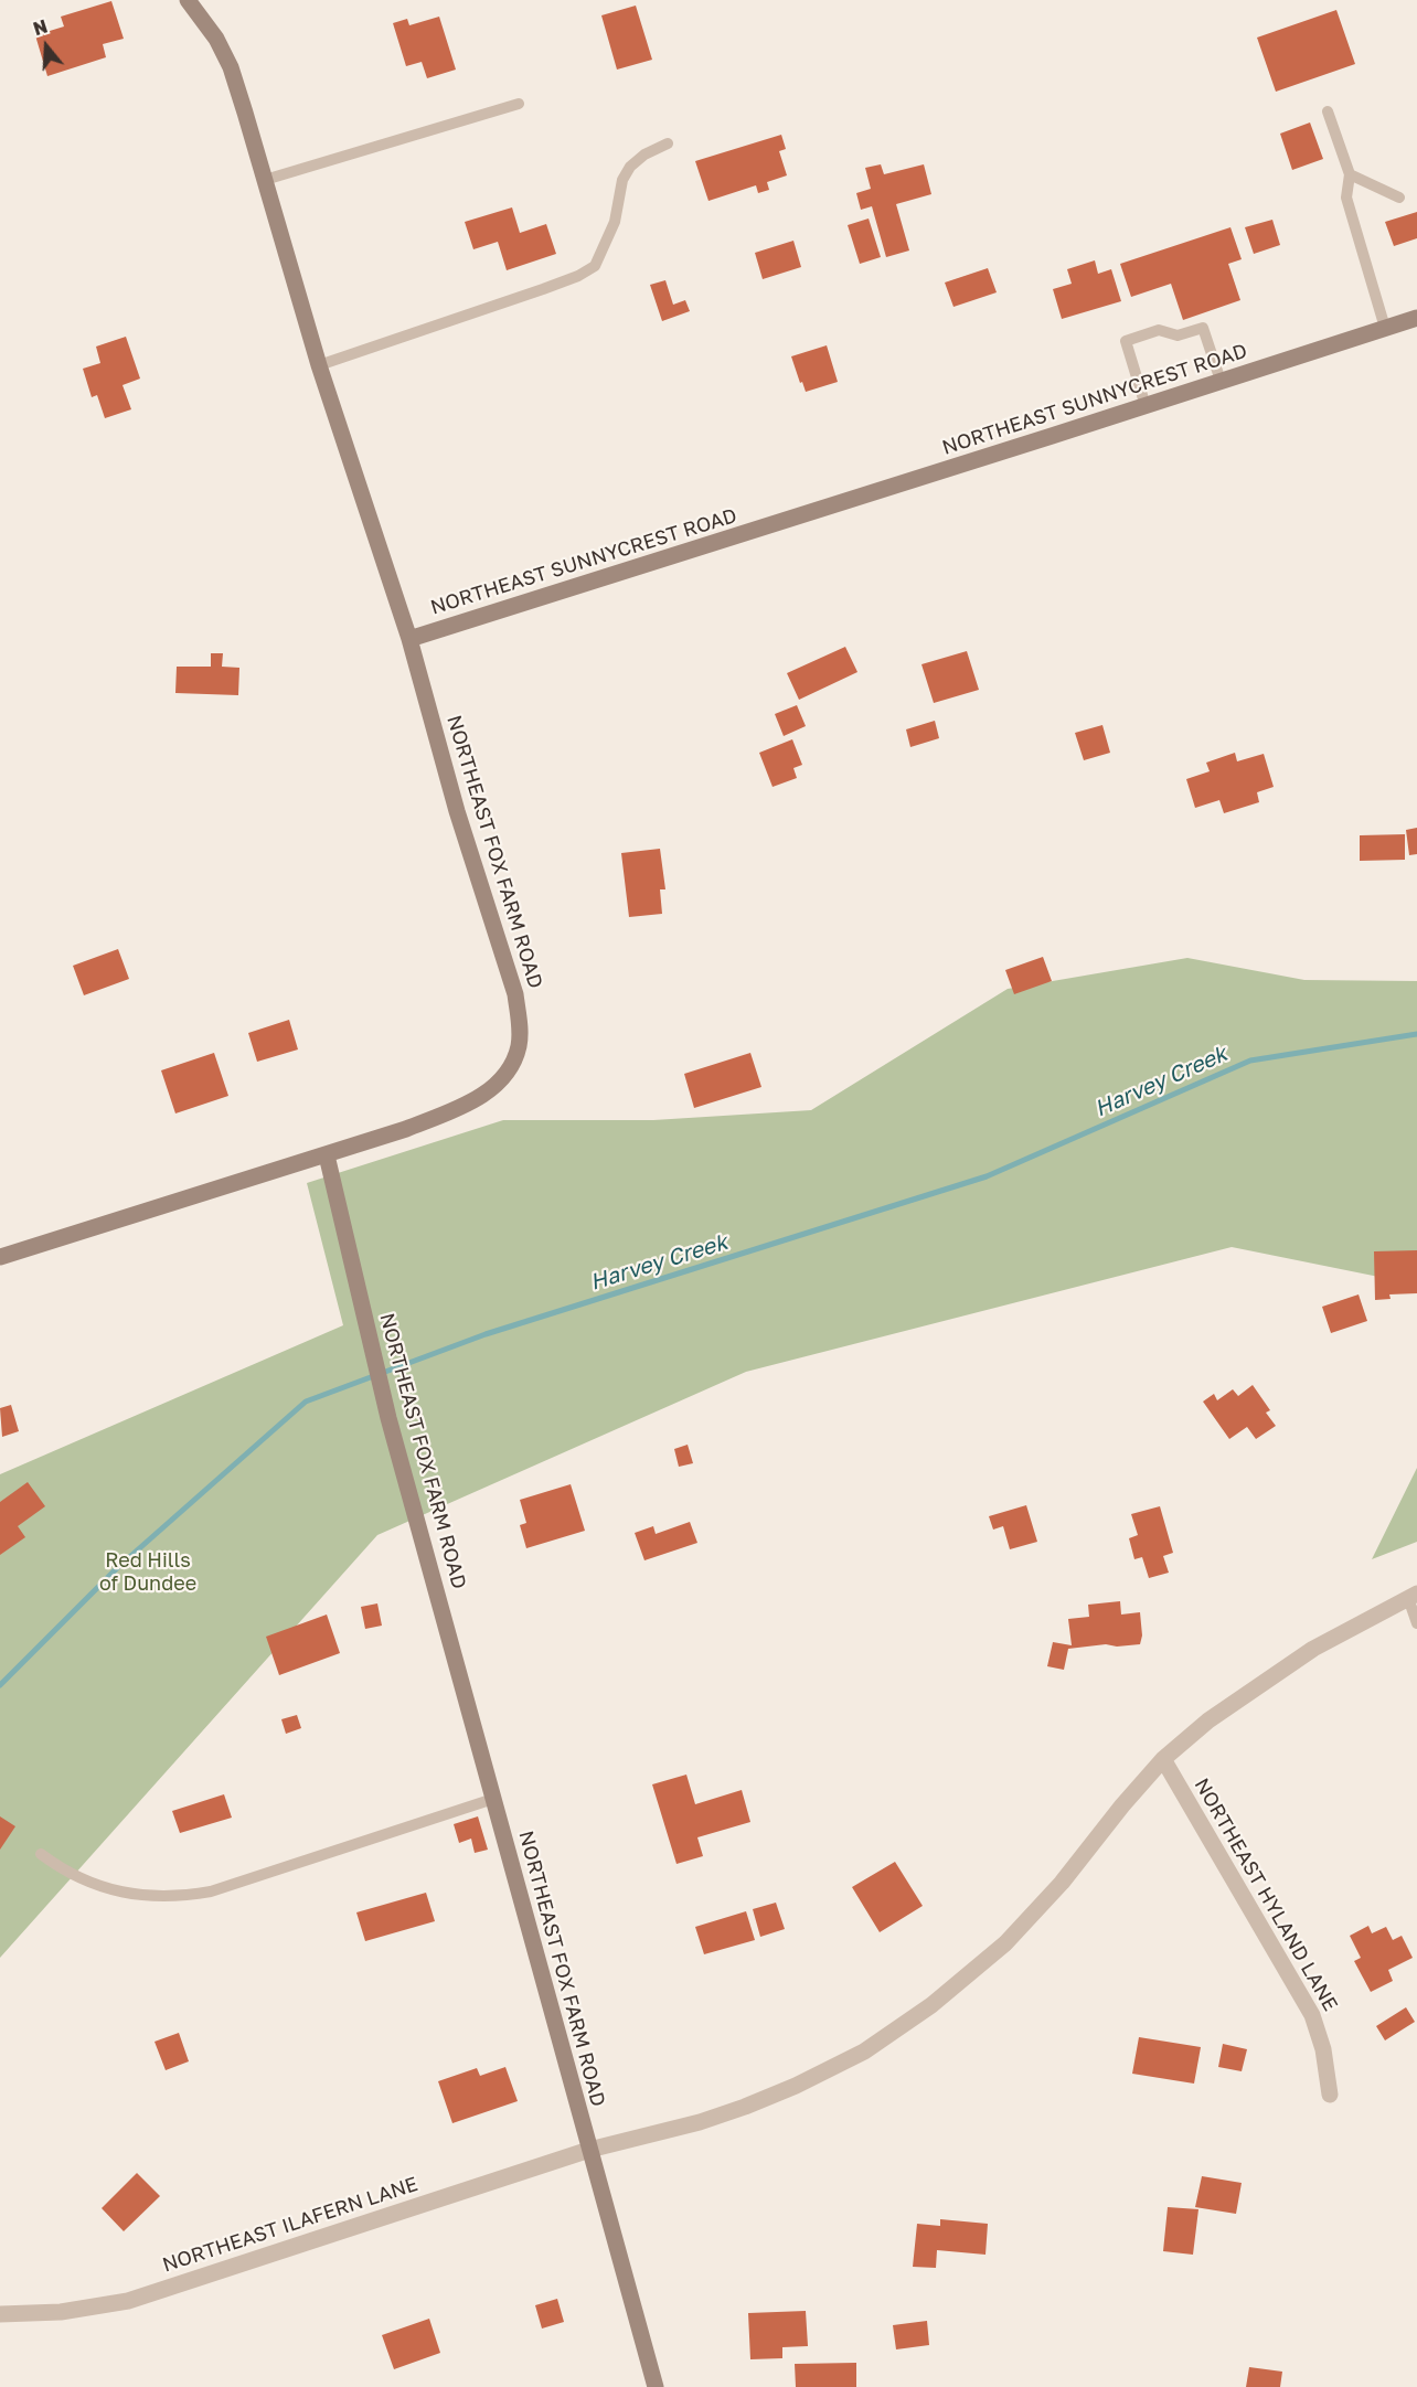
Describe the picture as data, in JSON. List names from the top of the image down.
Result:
{
  "streets": {
    "street": [
      "NORTHEAST SUNNYCREST ROAD",
      "NORTHEAST FOX FARM ROAD",
      "NORTHEAST HYLAND LANE",
      "NORTHEAST ILAFERN LANE"
    ]
  },
  "crossings": [
    ["NORTHEAST SUNNYCREST ROAD", "NORTHEAST FOX FARM ROAD"],
    ["NORTHEAST FOX FARM ROAD", "NORTHEAST ILAFERN LANE"],
    ["NORTHEAST HYLAND LANE", "NORTHEAST ILAFERN LANE"]
  ],
  "water": ["Harvey Creek"],
  "parks": ["Red Hills of Dundee"],
  "north": "top"
}
